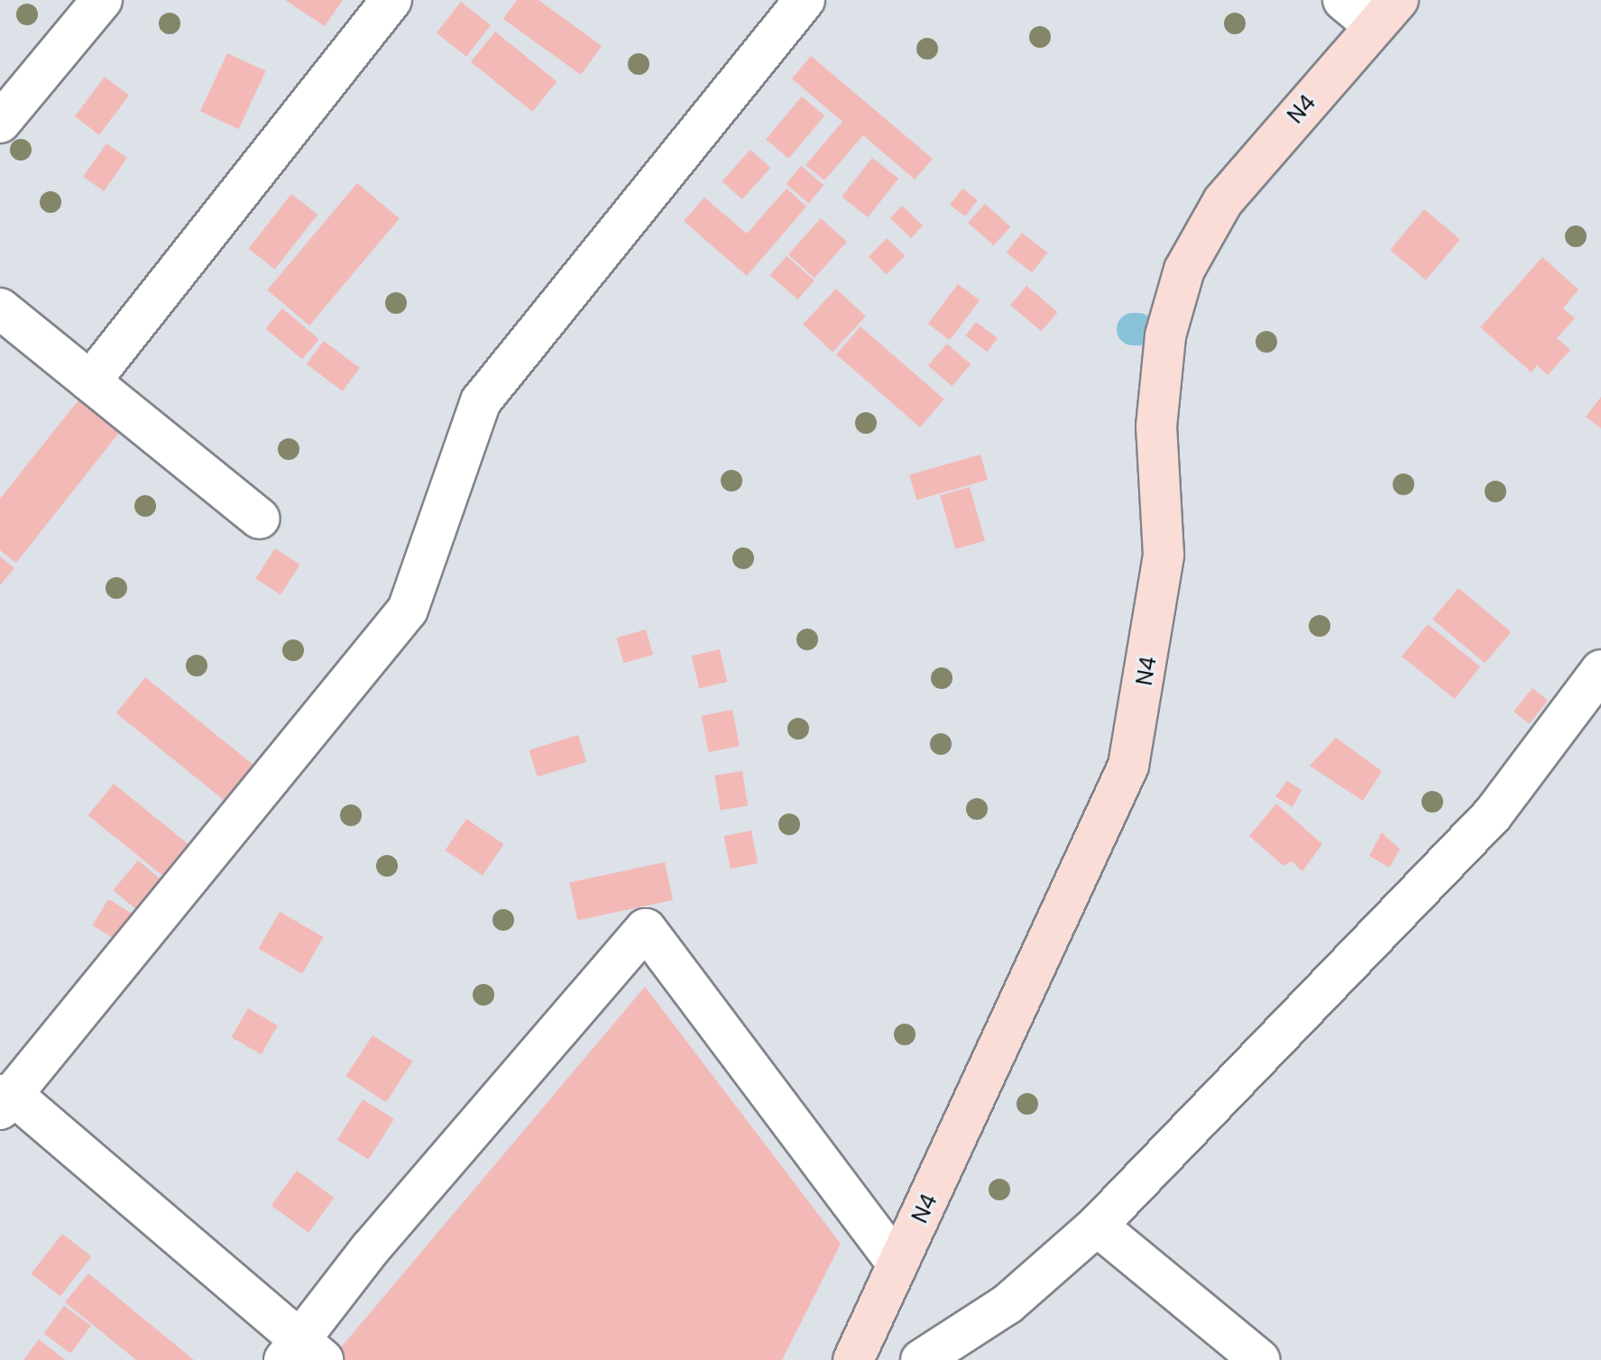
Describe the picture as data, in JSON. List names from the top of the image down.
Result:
{
  "streets": {
    "main road": ["N4"]
  }
}
